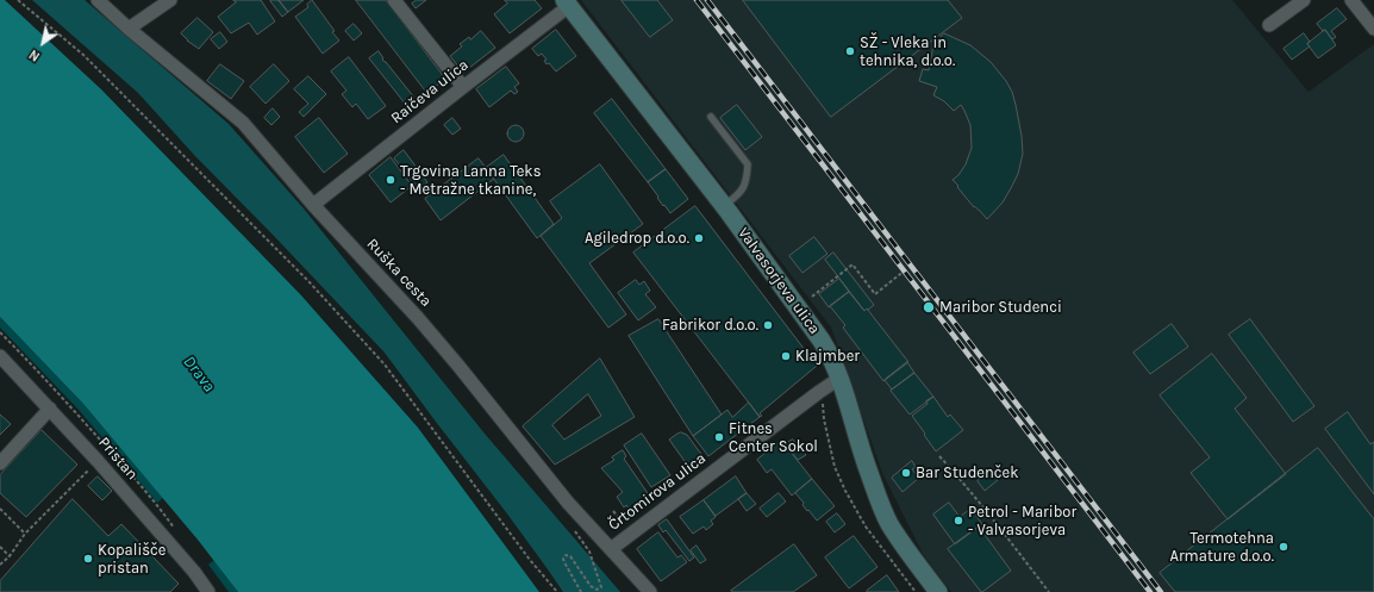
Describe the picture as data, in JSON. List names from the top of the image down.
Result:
{
  "streets": {
    "street": [
      "Raičeva ulica",
      "Ruška cesta",
      "Valvasorjeva ulica",
      "Pristan",
      "Črtomirova ulica"
    ]
  },
  "crossings": [
    ["Raičeva ulica", "Ruška cesta"],
    ["Raičeva ulica", "Valvasorjeva ulica"],
    ["Ruška cesta", "Črtomirova ulica"],
    ["Valvasorjeva ulica", "Črtomirova ulica"]
  ],
  "water": ["Drava"],
  "places": [
    "SŽ - Vleka in tehnika, d.o.o.",
    "Trgovina Lanna Teks - Metražne tkanine,",
    "Agiledrop d.o.o.",
    "Maribor Studenci",
    "Fabrikor d.o.o.",
    "Klajmber",
    "Fitnes Center Sokol",
    "Bar Studenček",
    "Petrol - Maribor - Valvasorjeva",
    "Termotehna Armature d.o.o.",
    "Kopališče pristan"
  ],
  "north": "bottom left"
}
